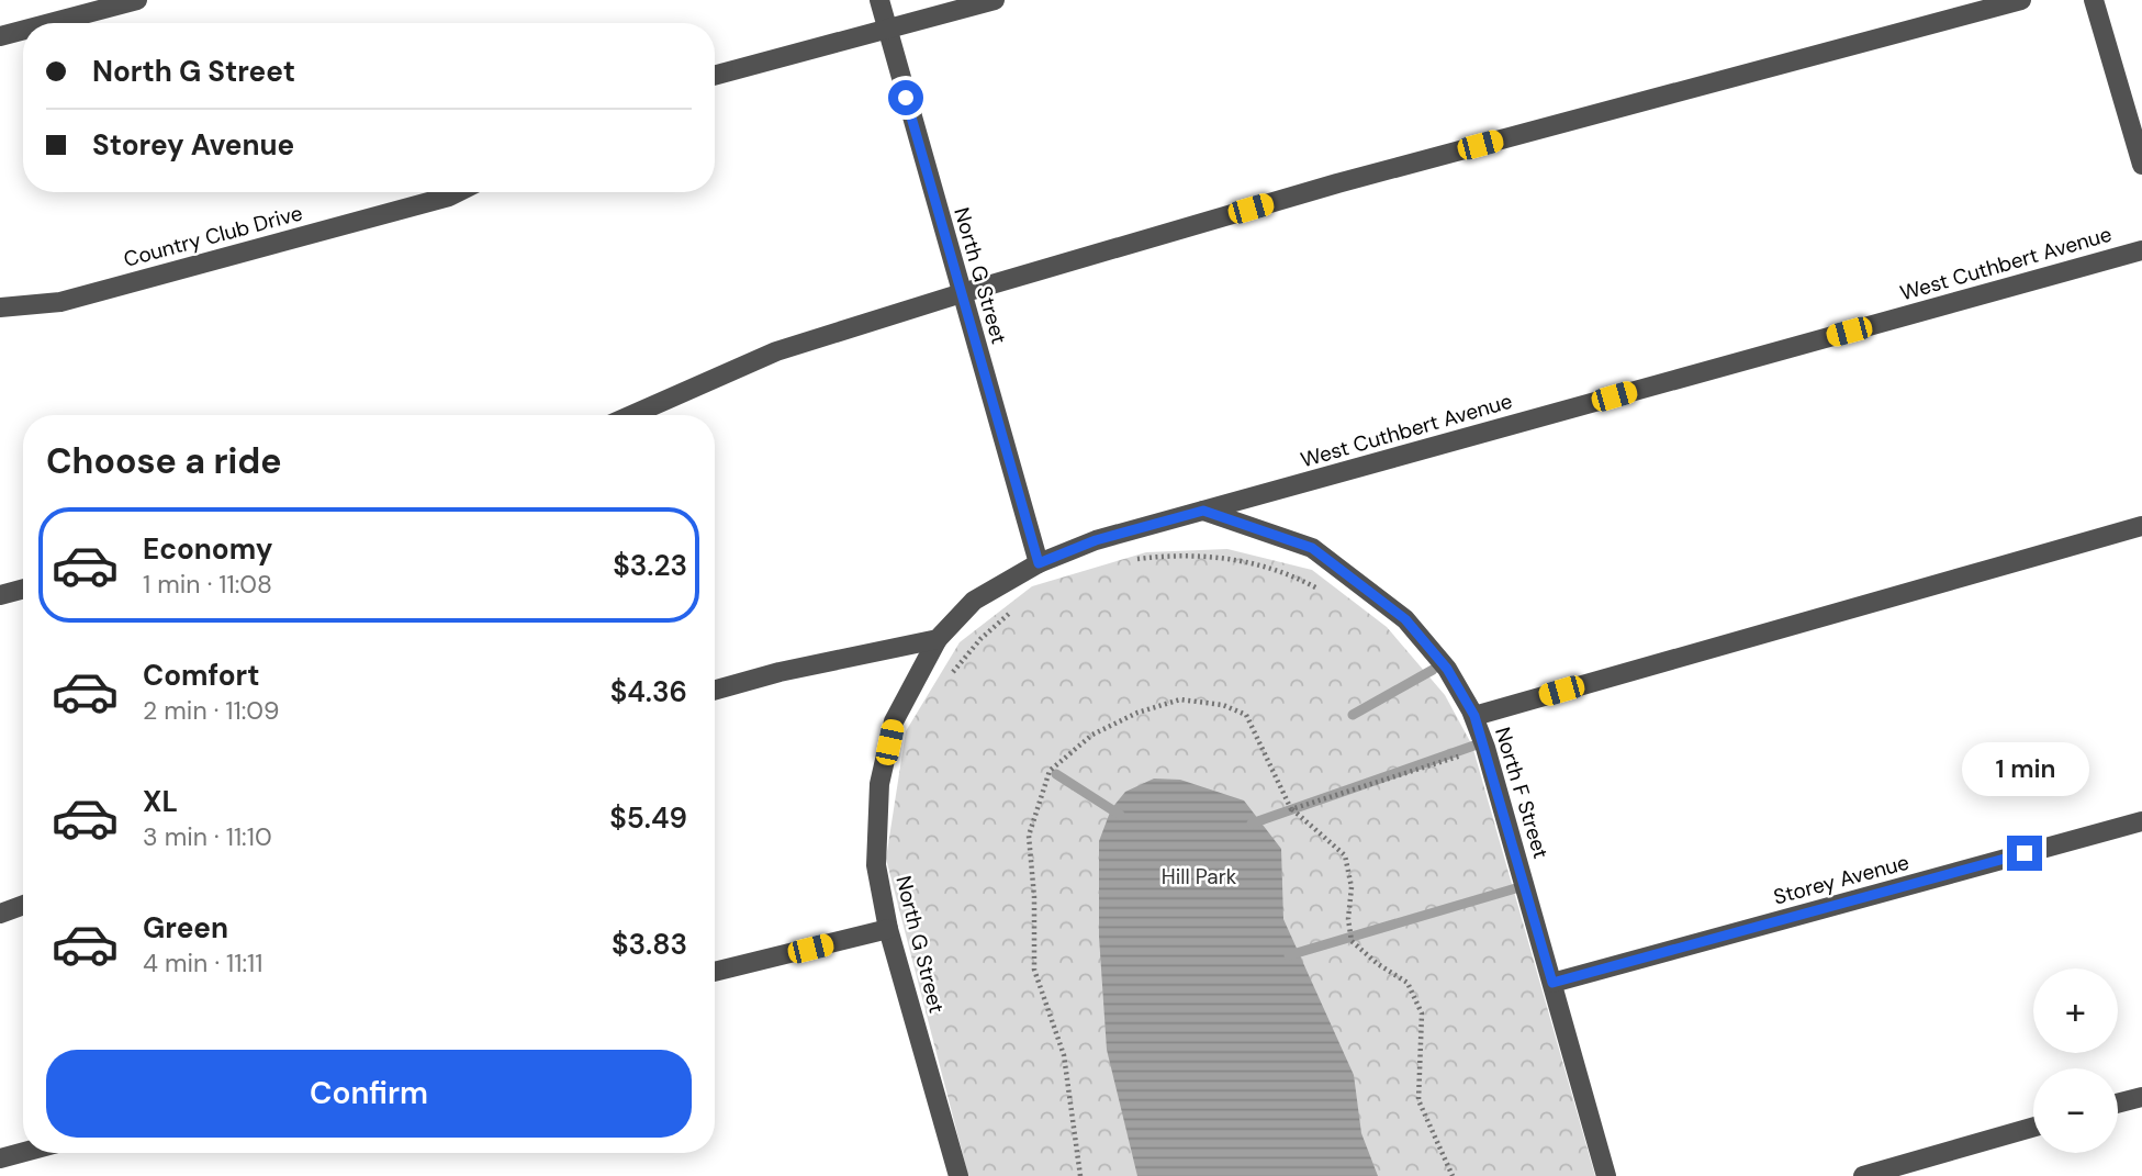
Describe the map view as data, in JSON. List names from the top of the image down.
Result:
{
  "streets": {
    "street": [
      "Country Club Drive",
      "West Cuthbert Avenue",
      "North G Street",
      "North F Street",
      "Storey Avenue"
    ]
  },
  "crossings": [
    ["West Cuthbert Avenue", "North G Street"],
    ["West Cuthbert Avenue", "North F Street"],
    ["North F Street", "Storey Avenue"]
  ],
  "parks": ["Hill Park"],
  "page": {
    "banner": ["North G Street", "Storey Avenue"],
    "heading": "Choose a ride",
    "list": [
      {
        "name": "Economy",
        "note": "1 min · 11:08",
        "value": "$3.23"
      },
      {
        "name": "Comfort",
        "note": "2 min · 11:09",
        "value": "$4.36"
      },
      {
        "name": "XL",
        "note": "3 min · 11:10",
        "value": "$5.49"
      },
      {
        "name": "Green",
        "note": "4 min · 11:11",
        "value": "$3.83"
      }
    ],
    "bubble": "1 min",
    "map_buttons": ["+", "−"],
    "buttons": "Confirm"
  }
}
